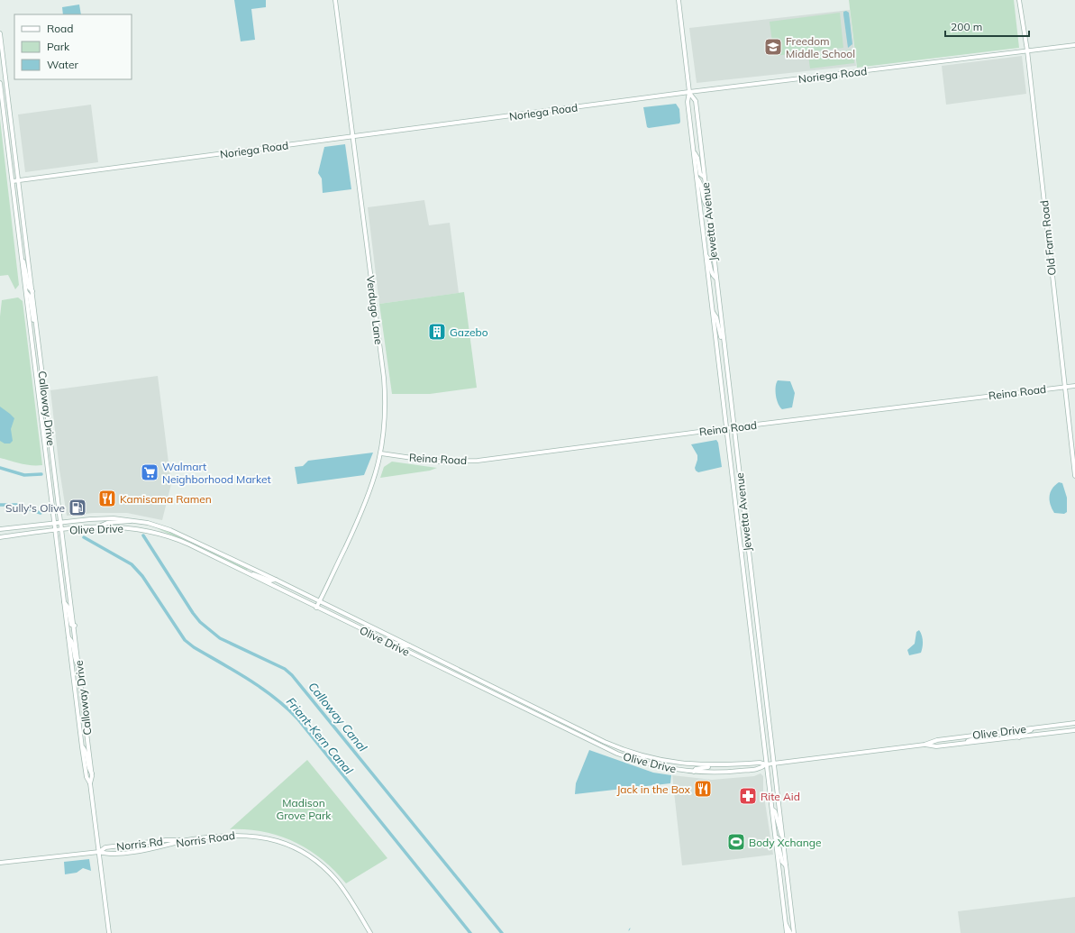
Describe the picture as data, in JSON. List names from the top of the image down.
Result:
{
  "streets": {
    "street": [
      "Noriega Road",
      "Jewetta Avenue",
      "Old Farm Road",
      "Verdugo Lane",
      "Reina Road",
      "Calloway Drive",
      "Olive Drive",
      "Norris Road",
      "Norris Rd"
    ]
  },
  "crossings": [
    ["Noriega Road", "Jewetta Avenue"],
    ["Noriega Road", "Old Farm Road"],
    ["Noriega Road", "Verdugo Lane"],
    ["Noriega Road", "Calloway Drive"],
    ["Jewetta Avenue", "Reina Road"],
    ["Jewetta Avenue", "Olive Drive"],
    ["Old Farm Road", "Reina Road"],
    ["Verdugo Lane", "Reina Road"],
    ["Verdugo Lane", "Olive Drive"],
    ["Calloway Drive", "Olive Drive"],
    ["Calloway Drive", "Norris Road"],
    ["Calloway Drive", "Norris Rd"],
    ["Norris Road", "Norris Rd"]
  ],
  "water": ["Calloway Canal", "Friant-Kern Canal"],
  "parks": ["Madison Grove Park"],
  "places": {
    "school or university": ["Freedom Middle School"],
    "building": ["Gazebo"],
    "supermarket": ["Walmart Neighborhood Market"],
    "restaurant": ["Kamisama Ramen", "Jack in the Box"],
    "fuel station": ["Sully's Olive"],
    "pharmacy": ["Rite Aid"],
    "sports": ["Body Xchange"]
  },
  "legend": ["Road", "Park", "Water"],
  "scale_bar": "200 m"
}
